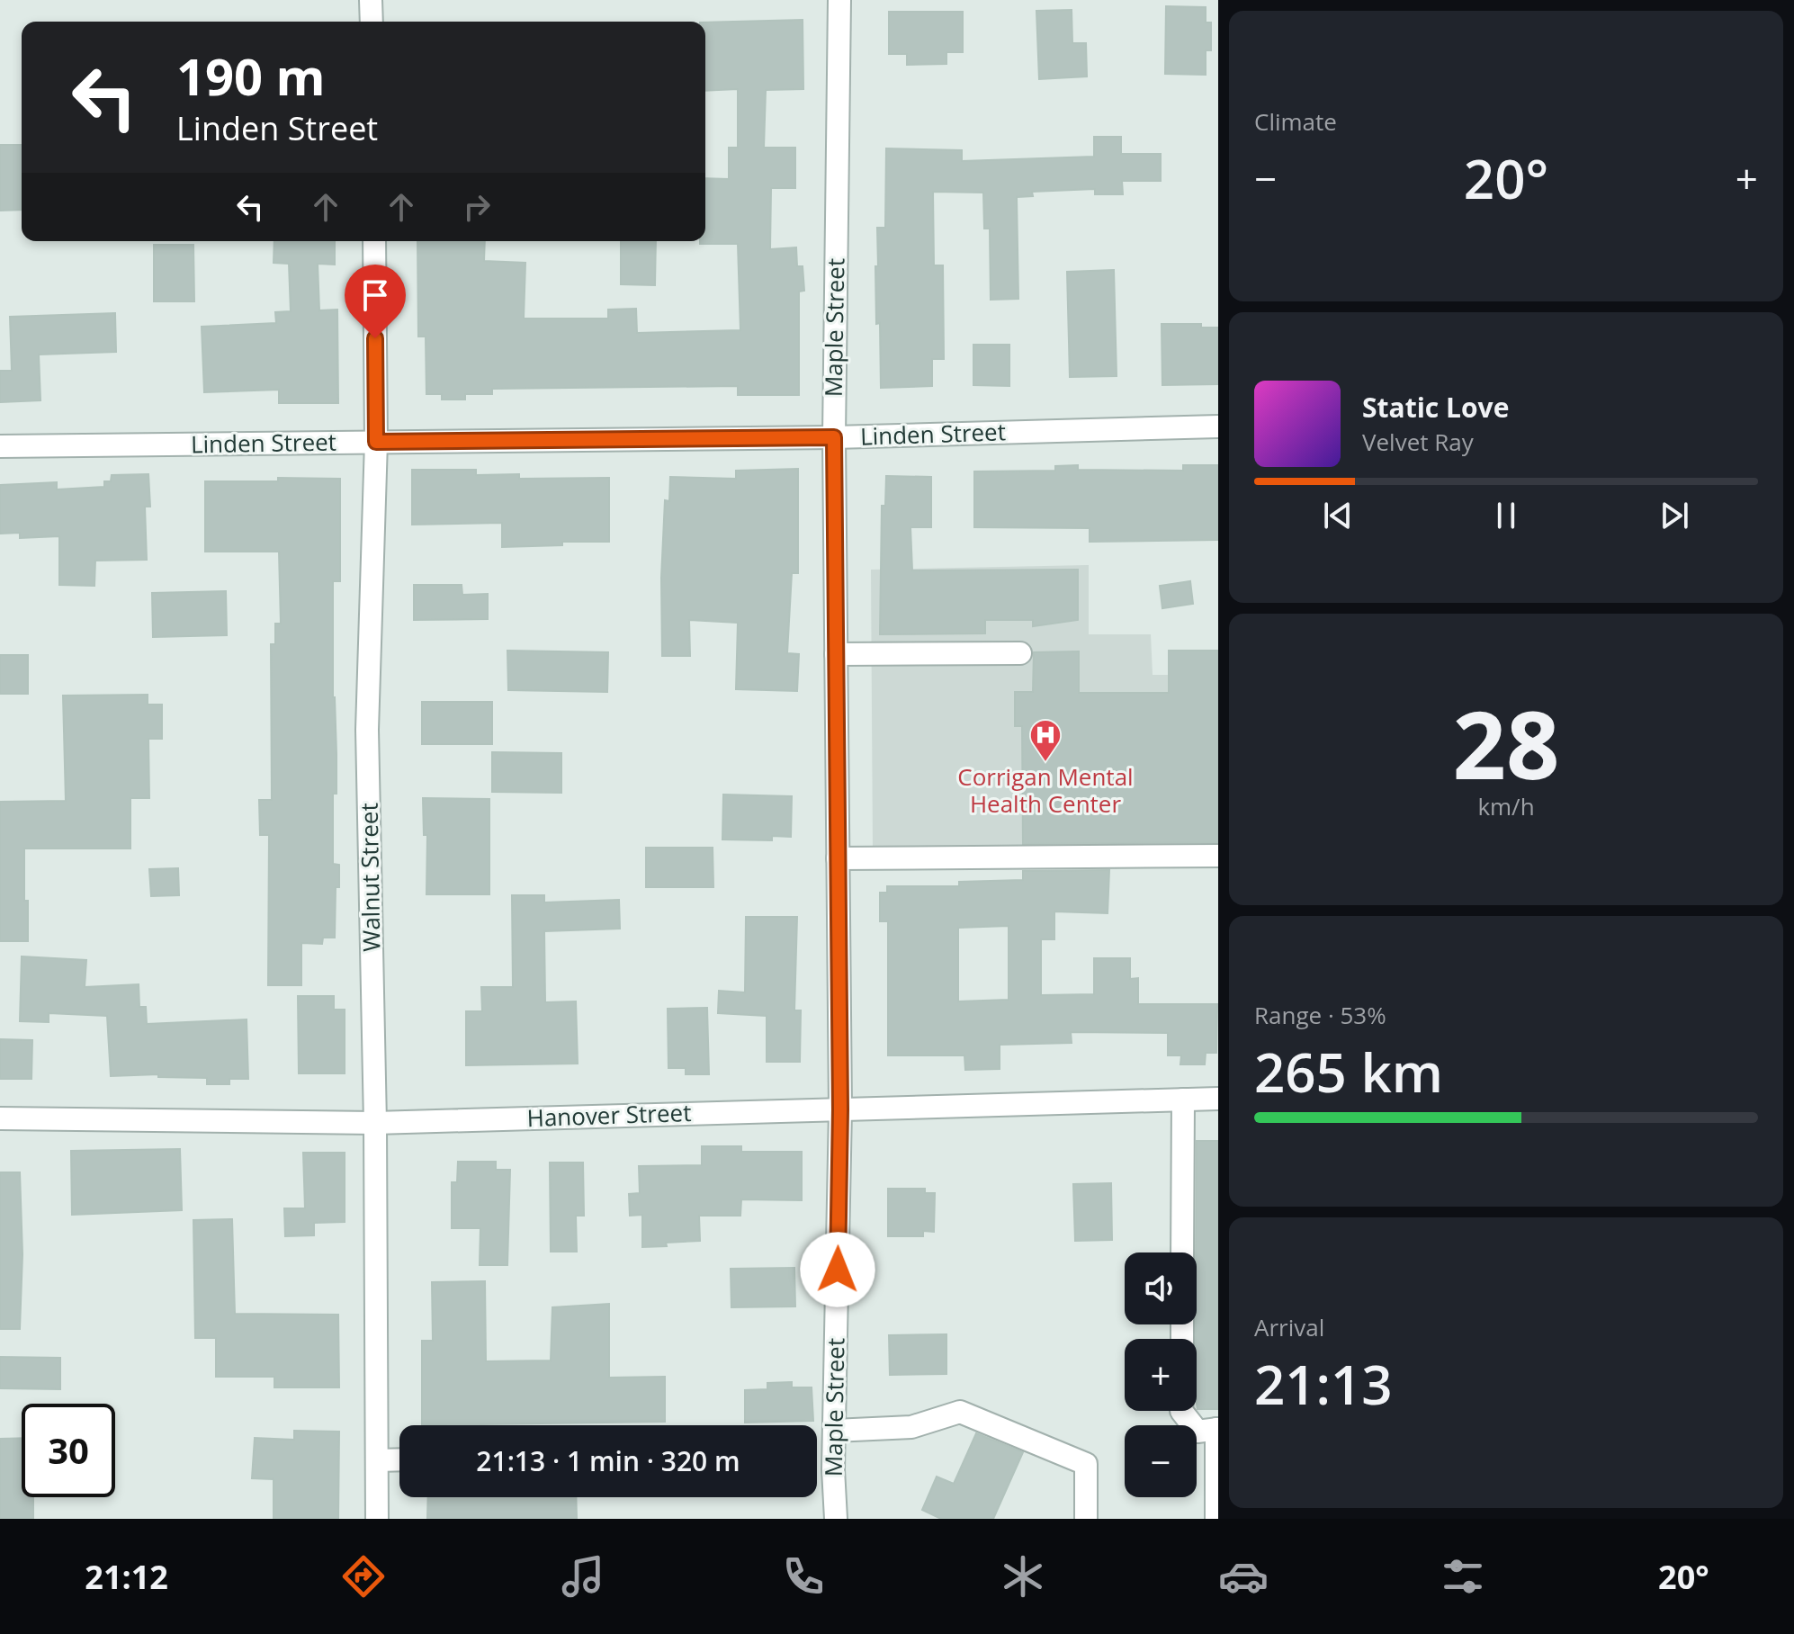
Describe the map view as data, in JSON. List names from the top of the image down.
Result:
{
  "streets": {
    "street": [
      "Maple Street",
      "Linden Street",
      "Walnut Street",
      "Hanover Street"
    ]
  },
  "crossings": [
    ["Maple Street", "Linden Street"],
    ["Maple Street", "Hanover Street"],
    ["Linden Street", "Walnut Street"],
    ["Walnut Street", "Hanover Street"]
  ],
  "places": {
    "hospital": ["Corrigan Mental Health Center"]
  },
  "page": {
    "tile": [
      "Climate",
      ["28", "km/h"],
      ["Range · 53%", "265 km"],
      ["Arrival", "21:13"]
    ],
    "turn": ["190 m", "Linden Street"],
    "heat": ["−", "20°", "+"],
    "song": ["Static Love", "Velvet Ray"],
    "map_buttons": ["+", "−"],
    "limit": "30",
    "trip": "21:13 · 1 min · 320 m",
    "tabs": ["21:12", "20°"]
  }
}
